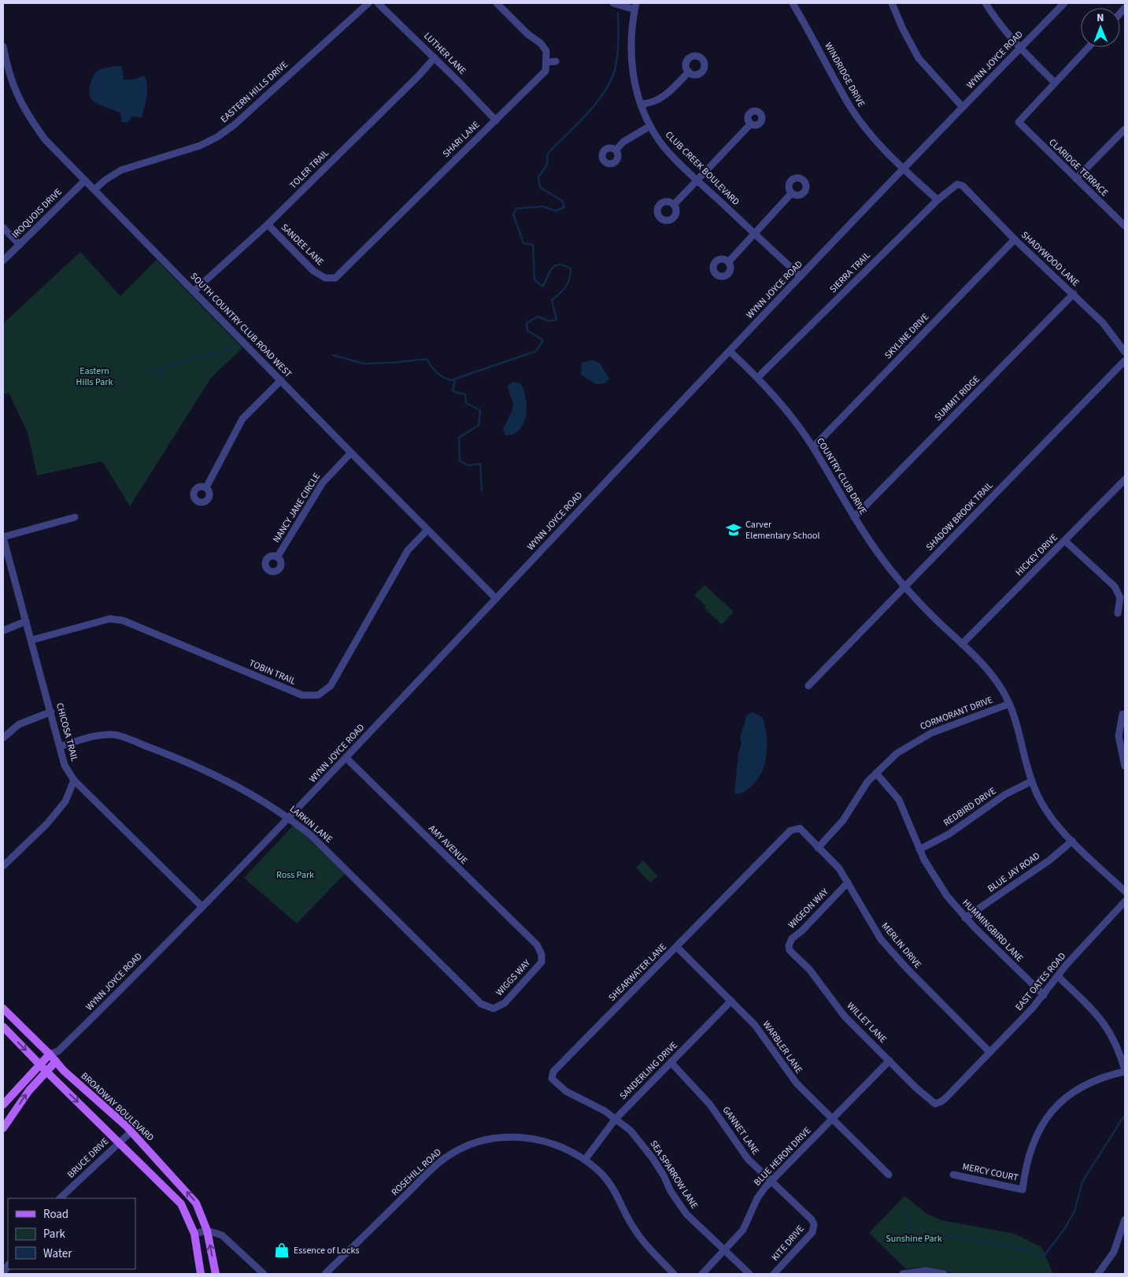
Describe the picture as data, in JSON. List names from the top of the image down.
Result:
{
  "streets": {
    "main road": ["WYNN JOYCE ROAD", "BROADWAY BOULEVARD"],
    "street": [
      "LUTHER LANE",
      "WINDRIDGE DRIVE",
      "EASTERN HILLS DRIVE",
      "SHARI LANE",
      "CLARIDGE TERRACE",
      "CLUB CREEK BOULEVARD",
      "TOLER TRAIL",
      "IROQUOIS DRIVE",
      "SANDEE LANE",
      "SHADYWOOD LANE",
      "SIERRA TRAIL",
      "SOUTH COUNTRY CLUB ROAD WEST",
      "SKYLINE DRIVE",
      "SUMMIT RIDGE",
      "COUNTRY CLUB DRIVE",
      "NANCY JANE CIRCLE",
      "SHADOW BROOK TRAIL",
      "HICKEY DRIVE",
      "TOBIN TRAIL",
      "CORMORANT DRIVE",
      "CHICOSA TRAIL",
      "REDBIRD DRIVE",
      "LARKIN LANE",
      "AMY AVENUE",
      "BLUE JAY ROAD",
      "WIGEON WAY",
      "HUMMINGBIRD LANE",
      "MERLIN DRIVE",
      "SHEARWATER LANE",
      "WIGGS WAY",
      "EAST OATES ROAD",
      "WILLET LANE",
      "WARBLER LANE",
      "SANDERLING DRIVE",
      "GANNET LANE",
      "BLUE HERON DRIVE",
      "BRUCE DRIVE",
      "ROSEHILL ROAD",
      "MERCY COURT",
      "SEA SPARROW LANE",
      "KITE DRIVE"
    ]
  },
  "crossings": [
    ["LUTHER LANE", "SHARI LANE"],
    ["LUTHER LANE", "TOLER TRAIL"],
    ["WYNN JOYCE ROAD", "WINDRIDGE DRIVE"],
    ["WYNN JOYCE ROAD", "CLUB CREEK BOULEVARD"],
    ["WYNN JOYCE ROAD", "SOUTH COUNTRY CLUB ROAD WEST"],
    ["WYNN JOYCE ROAD", "COUNTRY CLUB DRIVE"],
    ["WYNN JOYCE ROAD", "CHICOSA TRAIL"],
    ["WYNN JOYCE ROAD", "LARKIN LANE"],
    ["WYNN JOYCE ROAD", "AMY AVENUE"],
    ["WYNN JOYCE ROAD", "BROADWAY BOULEVARD"],
    ["WINDRIDGE DRIVE", "SIERRA TRAIL"],
    ["EASTERN HILLS DRIVE", "SOUTH COUNTRY CLUB ROAD WEST"],
    ["SHARI LANE", "SANDEE LANE"],
    ["TOLER TRAIL", "SANDEE LANE"],
    ["TOLER TRAIL", "SOUTH COUNTRY CLUB ROAD WEST"],
    ["IROQUOIS DRIVE", "SOUTH COUNTRY CLUB ROAD WEST"],
    ["SHADYWOOD LANE", "SIERRA TRAIL"],
    ["SHADYWOOD LANE", "SKYLINE DRIVE"],
    ["SHADYWOOD LANE", "SUMMIT RIDGE"],
    ["SIERRA TRAIL", "COUNTRY CLUB DRIVE"],
    ["SOUTH COUNTRY CLUB ROAD WEST", "NANCY JANE CIRCLE"],
    ["SOUTH COUNTRY CLUB ROAD WEST", "TOBIN TRAIL"],
    ["SKYLINE DRIVE", "COUNTRY CLUB DRIVE"],
    ["SUMMIT RIDGE", "COUNTRY CLUB DRIVE"],
    ["COUNTRY CLUB DRIVE", "SHADOW BROOK TRAIL"],
    ["COUNTRY CLUB DRIVE", "HICKEY DRIVE"],
    ["COUNTRY CLUB DRIVE", "CORMORANT DRIVE"],
    ["COUNTRY CLUB DRIVE", "REDBIRD DRIVE"],
    ["COUNTRY CLUB DRIVE", "BLUE JAY ROAD"],
    ["TOBIN TRAIL", "CHICOSA TRAIL"],
    ["CORMORANT DRIVE", "HUMMINGBIRD LANE"],
    ["CORMORANT DRIVE", "MERLIN DRIVE"],
    ["CHICOSA TRAIL", "LARKIN LANE"],
    ["REDBIRD DRIVE", "HUMMINGBIRD LANE"],
    ["LARKIN LANE", "WIGGS WAY"],
    ["AMY AVENUE", "WIGGS WAY"],
    ["BLUE JAY ROAD", "HUMMINGBIRD LANE"],
    ["WIGEON WAY", "MERLIN DRIVE"],
    ["WIGEON WAY", "WILLET LANE"],
    ["HUMMINGBIRD LANE", "EAST OATES ROAD"],
    ["MERLIN DRIVE", "SHEARWATER LANE"],
    ["MERLIN DRIVE", "EAST OATES ROAD"],
    ["SHEARWATER LANE", "WARBLER LANE"],
    ["SHEARWATER LANE", "SANDERLING DRIVE"],
    ["SHEARWATER LANE", "SEA SPARROW LANE"],
    ["EAST OATES ROAD", "WILLET LANE"],
    ["WILLET LANE", "BLUE HERON DRIVE"],
    ["WARBLER LANE", "SANDERLING DRIVE"],
    ["WARBLER LANE", "BLUE HERON DRIVE"],
    ["SANDERLING DRIVE", "GANNET LANE"],
    ["SANDERLING DRIVE", "ROSEHILL ROAD"],
    ["SANDERLING DRIVE", "SEA SPARROW LANE"],
    ["BROADWAY BOULEVARD", "BRUCE DRIVE"],
    ["GANNET LANE", "BLUE HERON DRIVE"],
    ["GANNET LANE", "KITE DRIVE"],
    ["BLUE HERON DRIVE", "SEA SPARROW LANE"]
  ],
  "parks": ["Eastern Hills Park", "Ross Park", "Sunshine Park"],
  "places": {
    "school or university": ["Carver Elementary School"],
    "shop": ["Essence of Locks"]
  },
  "legend": ["Road", "Park", "Water"],
  "north": "top"
}
